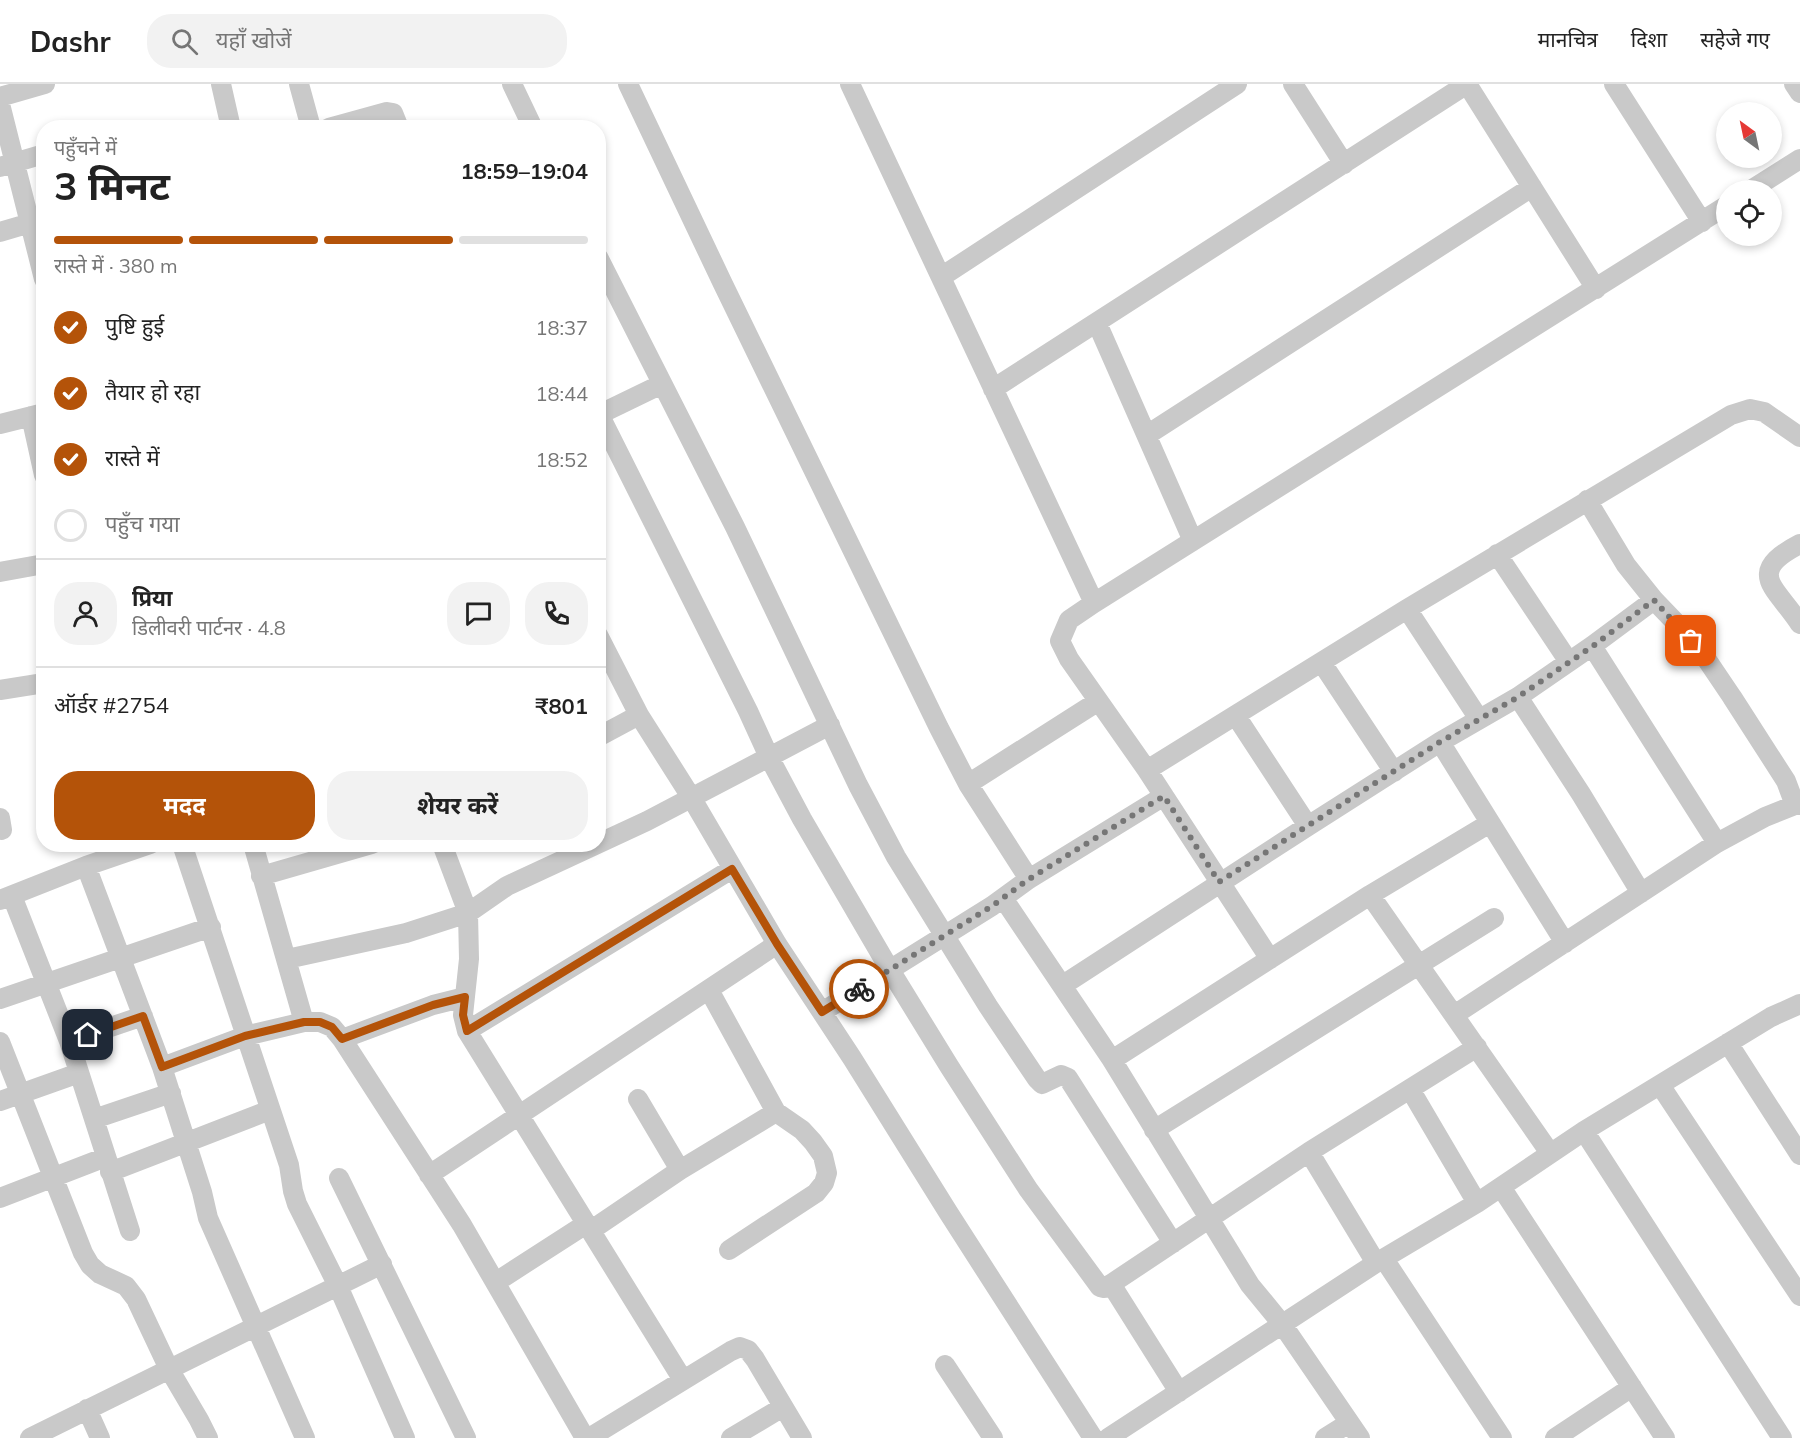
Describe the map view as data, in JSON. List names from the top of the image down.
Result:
{
  "north": "top left",
  "page": {
    "header": "Dashr",
    "search": "यहाँ खोजें",
    "nav": ["मानचित्र", "दिशा", "सहेजे गए"],
    "heading": ["3 मिनट", "पहुँचने में", "18:59–19:04"],
    "panel": [
      "प्रिया",
      "डिलीवरी पार्टनर · 4.8",
      "ऑर्डर #2754",
      "₹801"
    ],
    "bar": "रास्ते में · 380 m",
    "list": [
      ["पुष्टि हुई", "18:37"],
      ["तैयार हो रहा", "18:44"],
      ["रास्ते में", "18:52"],
      "पहुँच गया"
    ],
    "buttons": ["मदद", "शेयर करें"]
  }
}
